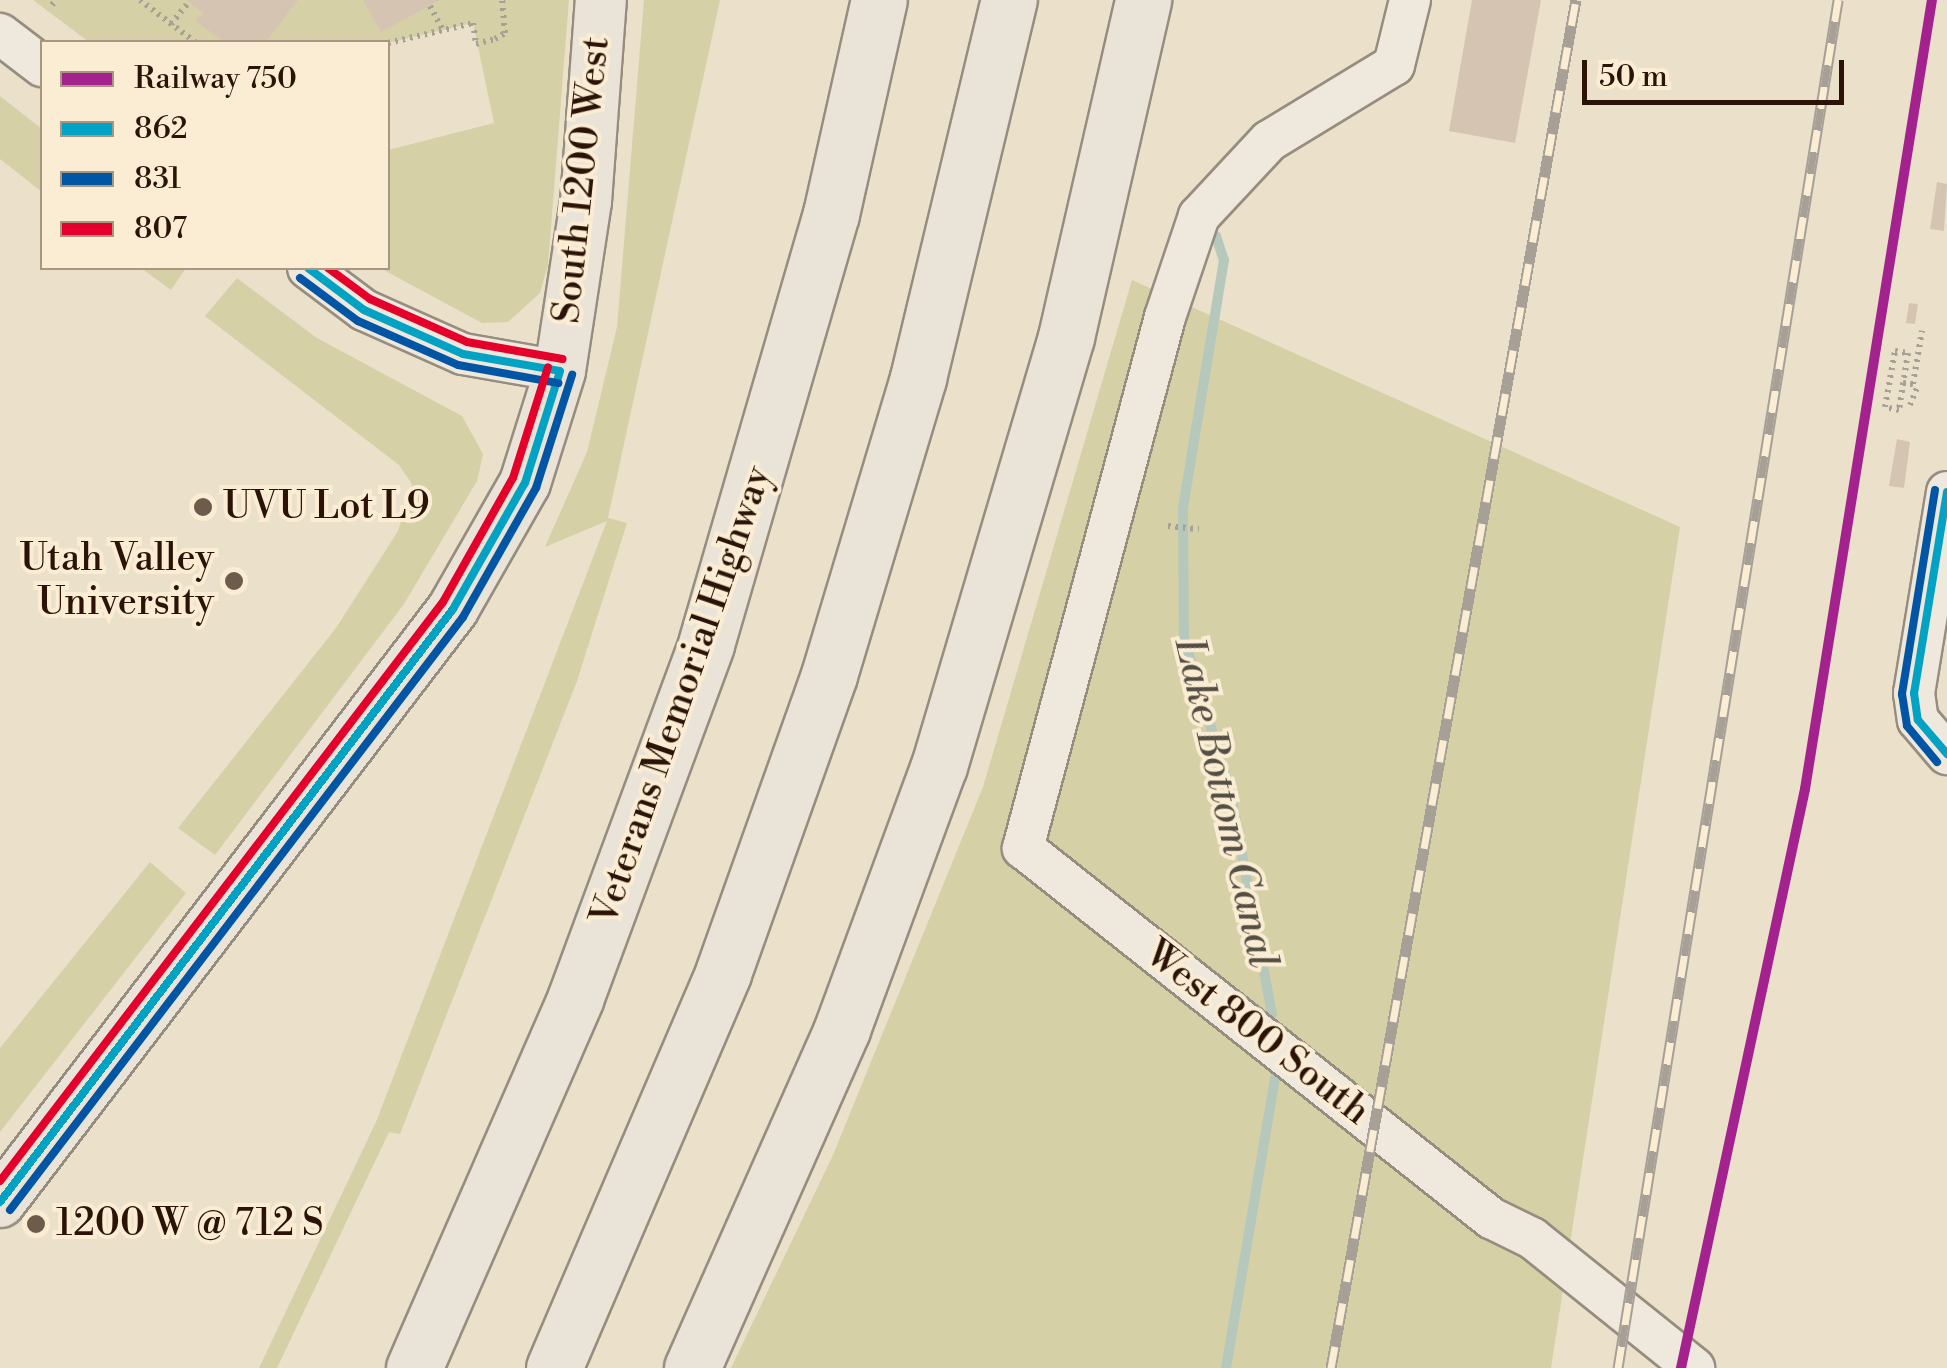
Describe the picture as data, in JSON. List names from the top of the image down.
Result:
{
  "streets": {
    "highway": ["Veterans Memorial Highway"],
    "main road": ["South 1200 West"],
    "street": ["West 800 South"]
  },
  "water": ["Lake Bottom Canal"],
  "places": ["UVU Lot L9", "Utah Valley University", "1200 W @ 712 S"],
  "lines": [
    "rail line 750",
    "transit line 862",
    "transit line 807",
    "transit line 831"
  ],
  "legend": [
    "Railway 750",
    "862",
    "831",
    "807"
  ],
  "scale_bar": "50 m"
}
